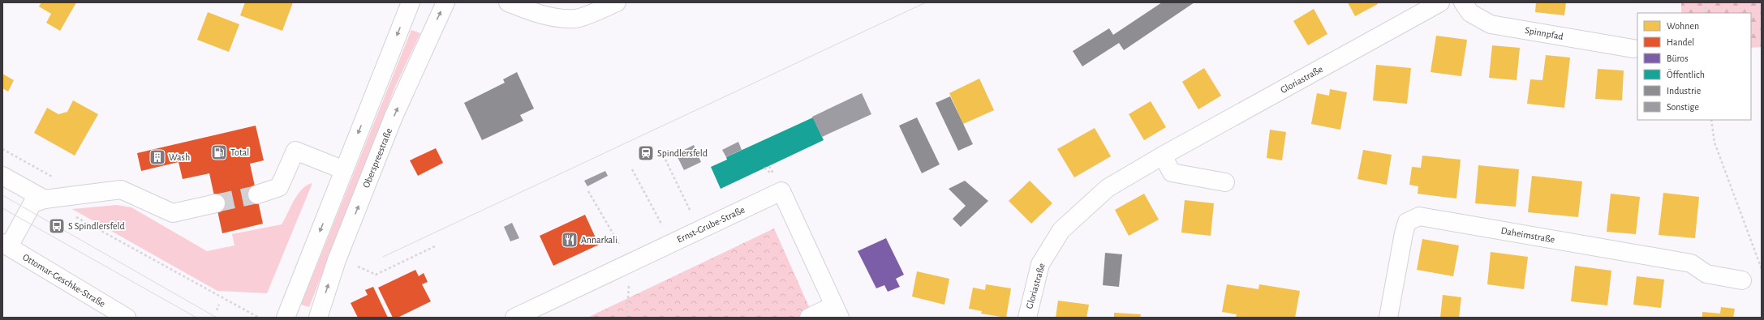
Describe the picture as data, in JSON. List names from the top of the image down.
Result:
{
  "streets": {
    "street": [
      "Spinnpfad",
      "Gloriastraße",
      "Oberspreestraße",
      "Ernst-Grube-Straße",
      "Daheimstraße",
      "Ottomar-Geschke-Straße"
    ]
  },
  "places": {
    "fuel station": ["Total"],
    "station": ["Spindlersfeld"],
    "building": ["Wash"],
    "bus stop": ["S Spindlersfeld"],
    "restaurant": ["Annarkali"]
  },
  "legend": [
    "Wohnen",
    "Handel",
    "Büros",
    "Öffentlich",
    "Industrie",
    "Sonstige"
  ]
}
